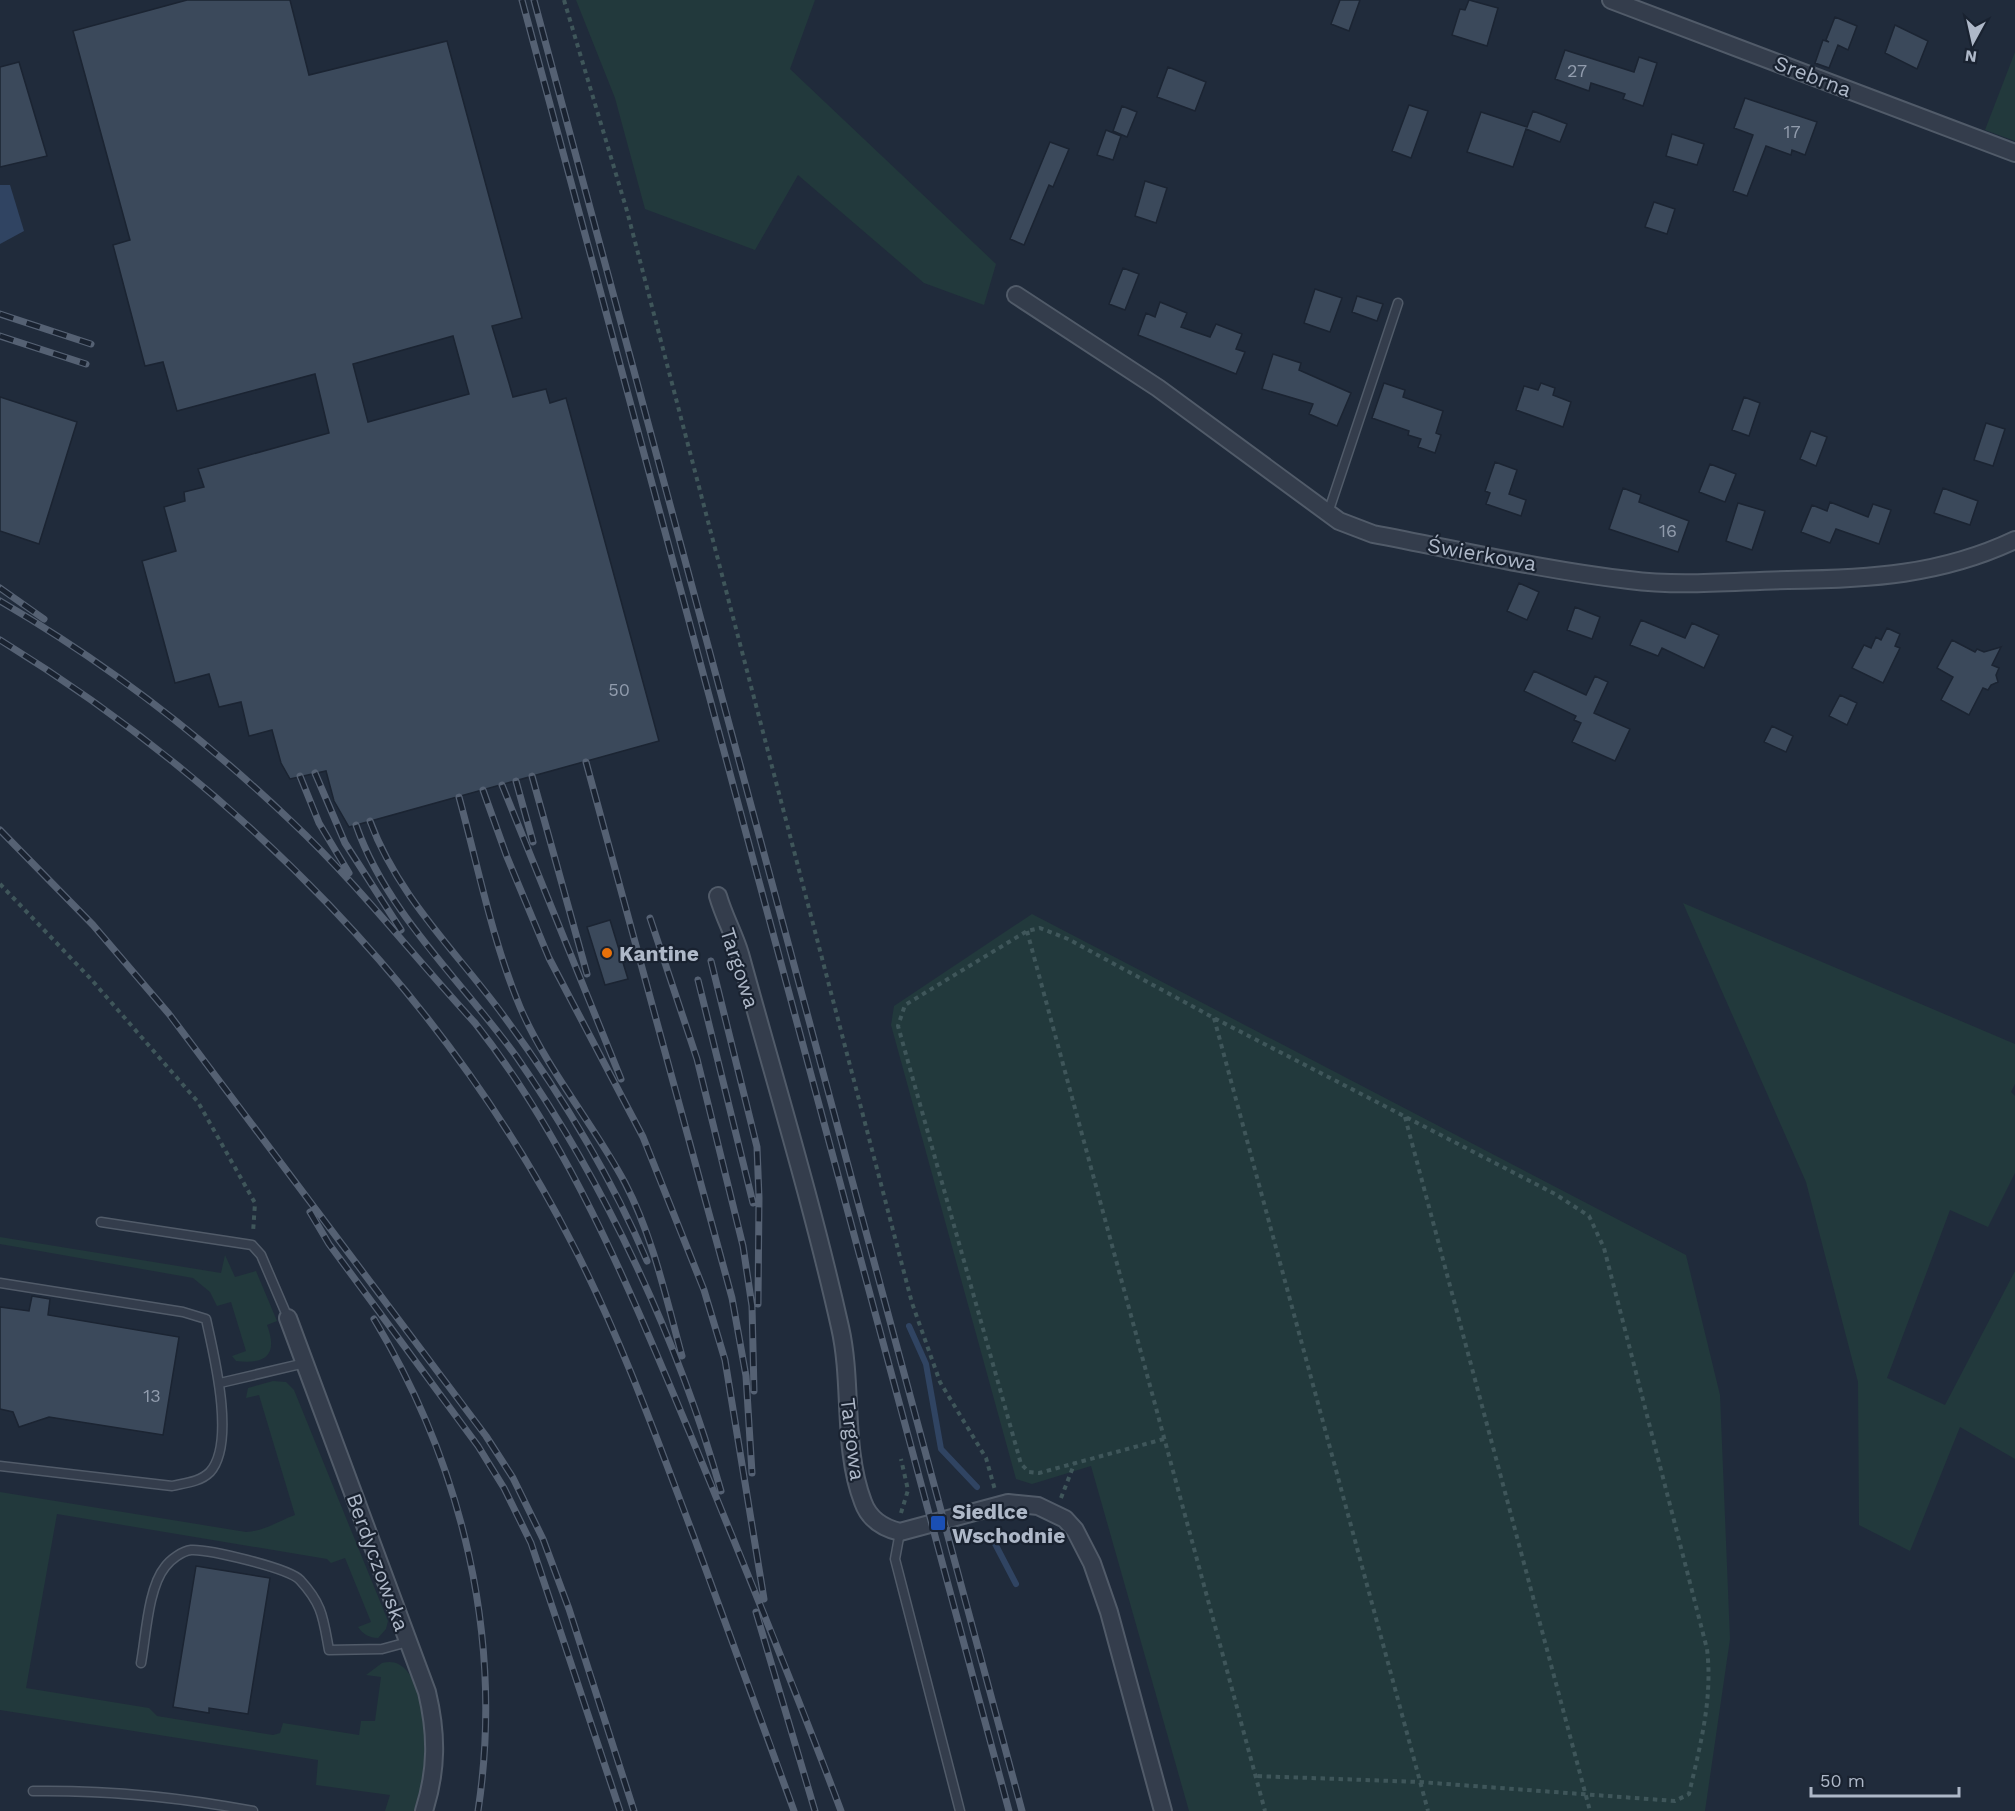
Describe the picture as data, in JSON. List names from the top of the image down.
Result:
{
  "streets": {
    "street": [
      "Srebrna",
      "Świerkowa",
      "Targowa",
      "Berdyczowska"
    ]
  },
  "places": {
    "other": ["Kantine"],
    "transit": ["Siedlce Wschodnie"]
  },
  "house_numbers": [
    "27",
    "17",
    "16",
    "50",
    "13"
  ],
  "scale_bar": "50 m",
  "north": "bottom"
}
